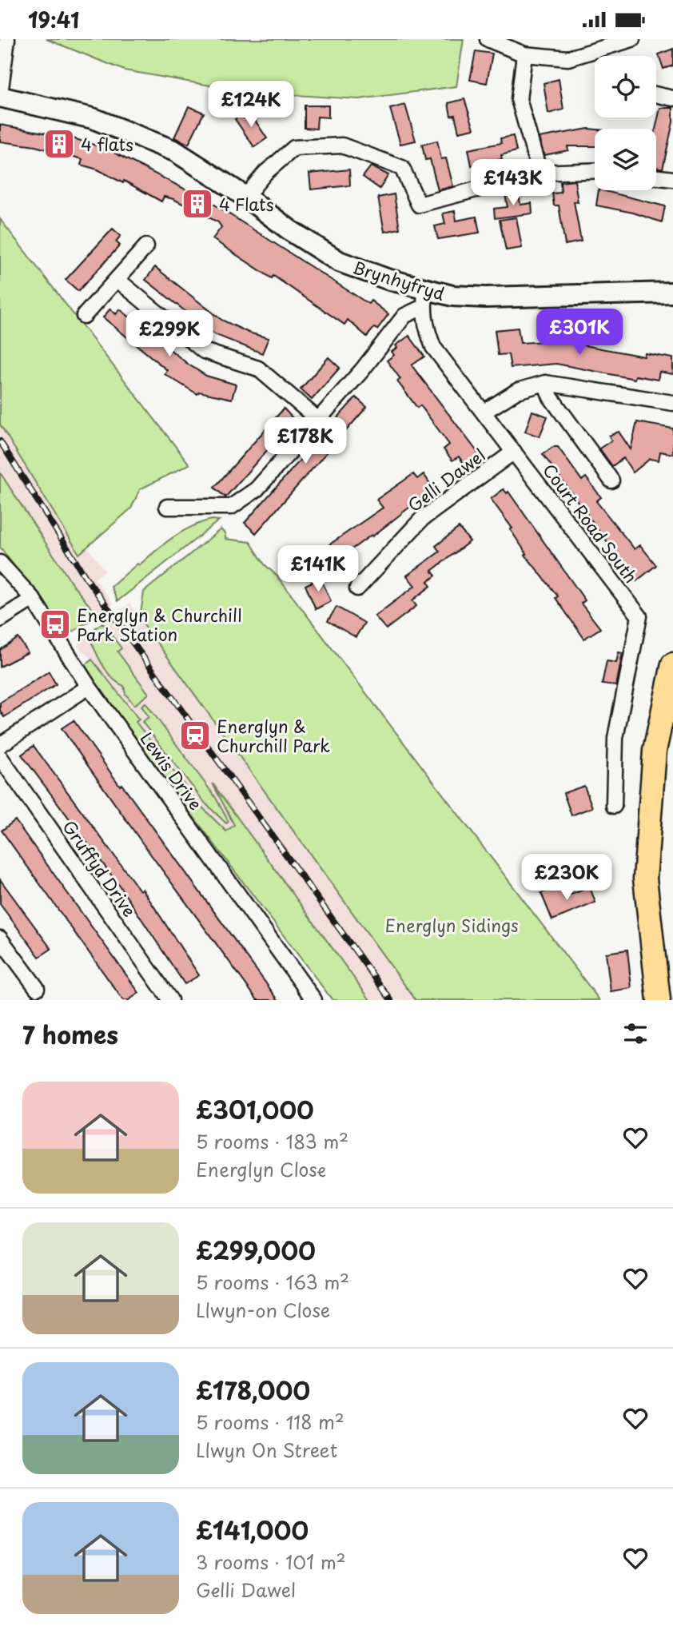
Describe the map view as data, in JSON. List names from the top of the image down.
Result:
{
  "streets": {
    "main road": ["Brynhyfryd"],
    "street": [
      "Gelli Dawel",
      "Court Road South",
      "Lewis Drive",
      "Gruffyd Drive"
    ]
  },
  "crossings": [
    ["Brynhyfryd", "Court Road South"],
    ["Gelli Dawel", "Court Road South"]
  ],
  "parks": ["Energlyn Sidings"],
  "places": {
    "building": ["4 flats", "4 Flats"],
    "bus stop": ["Energlyn & Churchill Park Station"],
    "station": ["Energlyn & Churchill Park"]
  },
  "page": {
    "status": "19:41",
    "price": [
      "£124K",
      "£143K",
      "£301K",
      "£299K",
      "£178K",
      "£141K",
      "£230K"
    ],
    "heading": "7 homes",
    "list": [
      {
        "name": "£301,000",
        "note": "5 rooms · 183 m² · Energlyn Close"
      },
      {
        "name": "£299,000",
        "note": "5 rooms · 163 m² · Llwyn-on Close"
      },
      {
        "name": "£178,000",
        "note": "5 rooms · 118 m² · Llwyn On Street"
      },
      {
        "name": "£141,000",
        "note": "3 rooms · 101 m² · Gelli Dawel"
      }
    ]
  }
}
